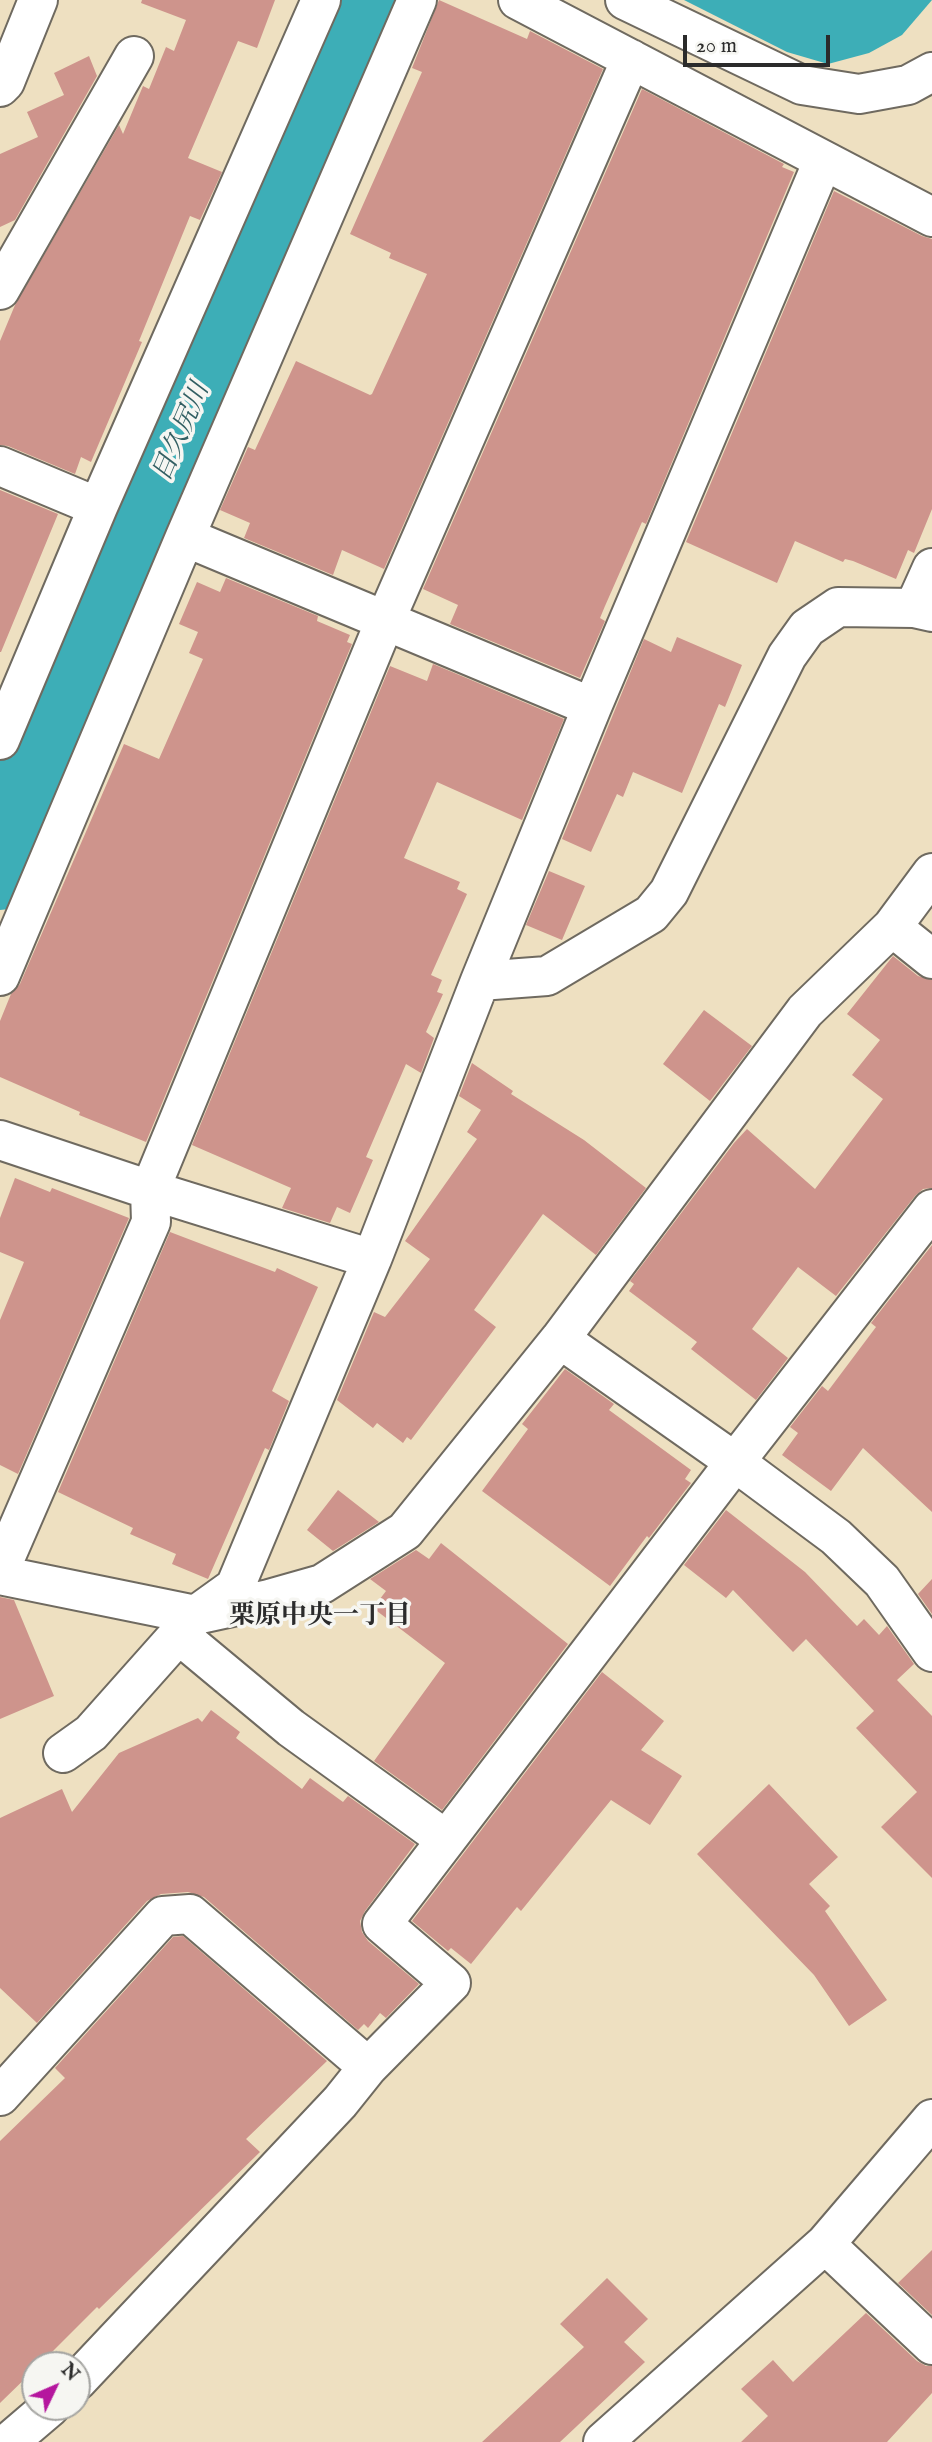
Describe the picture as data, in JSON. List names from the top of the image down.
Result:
{
  "districts": ["栗原中央一丁目"],
  "water": ["目久尻川"],
  "scale_bar": "20 m",
  "north": "top right"
}
